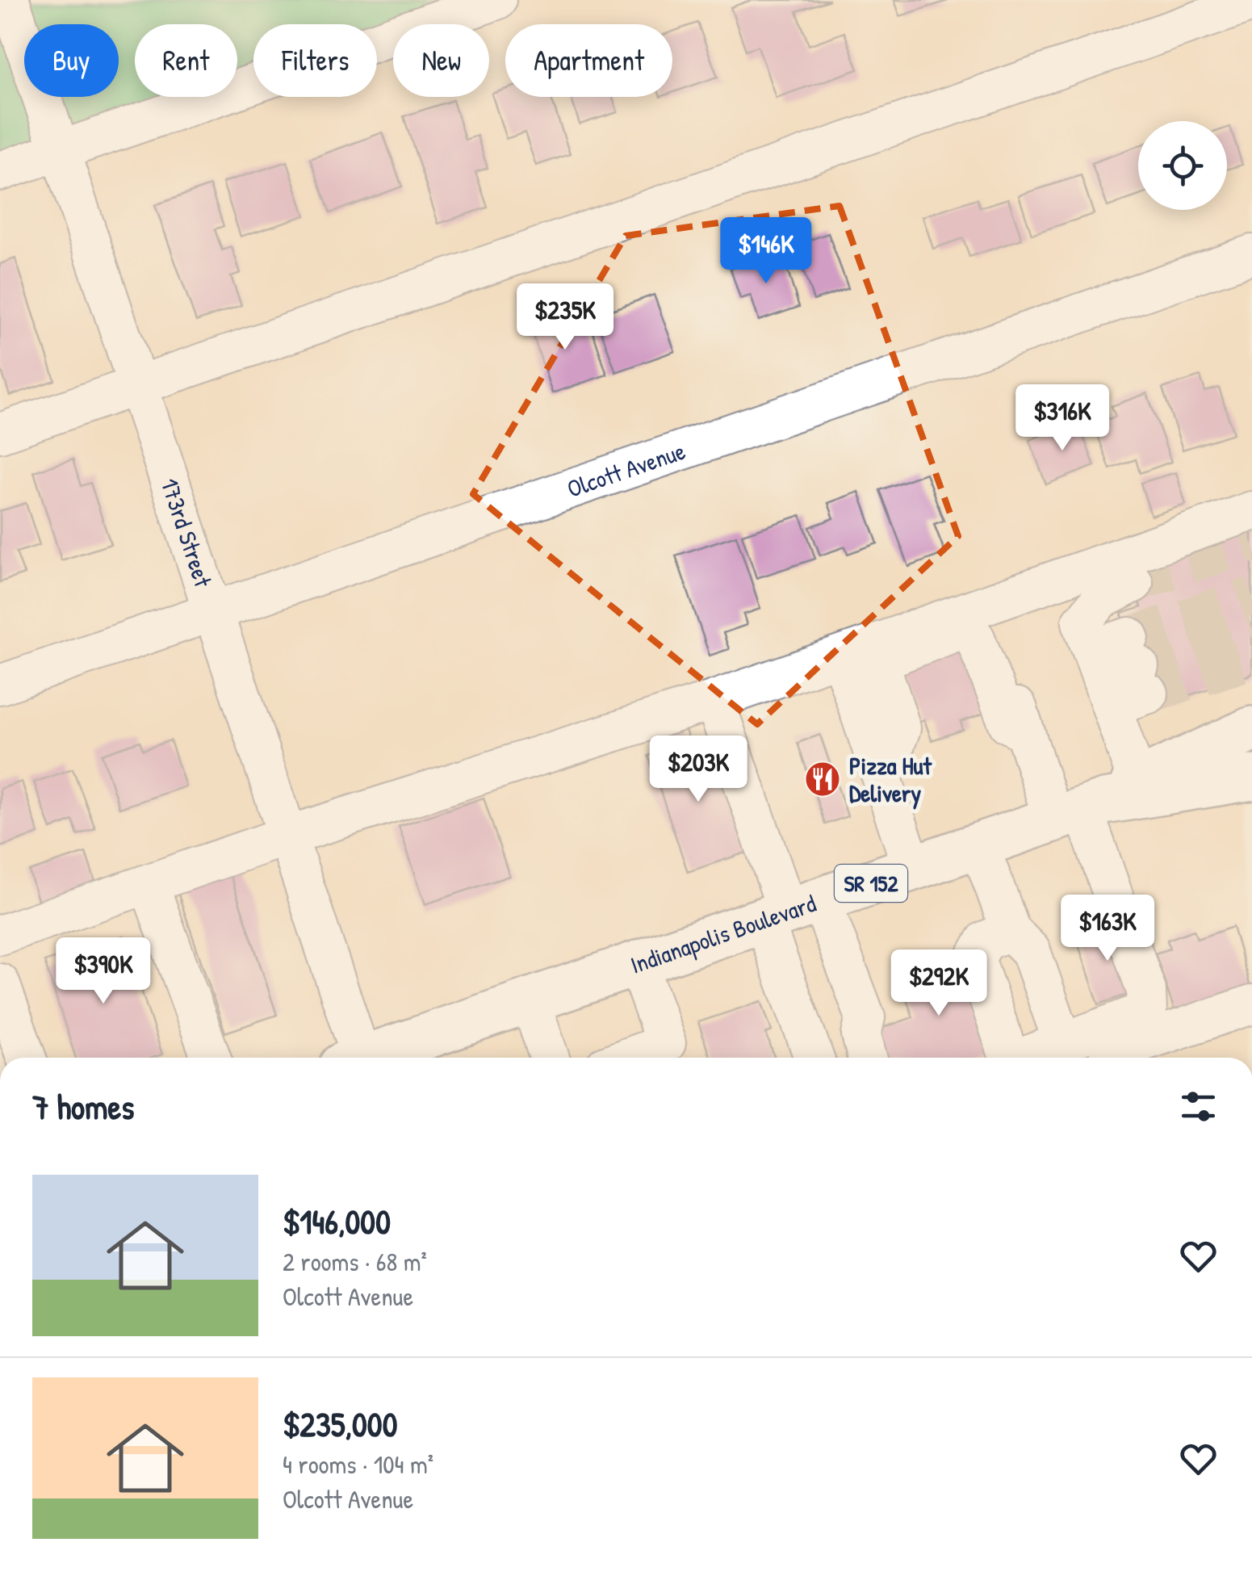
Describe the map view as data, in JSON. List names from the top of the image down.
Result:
{
  "streets": {
    "main road": ["SR 152", "Indianapolis Boulevard"],
    "street": ["Olcott Avenue", "173rd Street"]
  },
  "crossings": [
    ["Olcott Avenue", "173rd Street"]
  ],
  "places": {
    "restaurant": ["Pizza Hut Delivery"]
  },
  "page": {
    "chip": [
      "Buy",
      "Rent",
      "Filters",
      "New",
      "Apartment"
    ],
    "price": [
      "$146K",
      "$235K",
      "$316K",
      "$203K",
      "$163K",
      "$390K",
      "$292K"
    ],
    "heading": "7 homes",
    "list": [
      {
        "name": "$146,000",
        "note": "2 rooms · 68 m² · Olcott Avenue"
      },
      {
        "name": "$235,000",
        "note": "4 rooms · 104 m² · Olcott Avenue"
      }
    ]
  }
}
